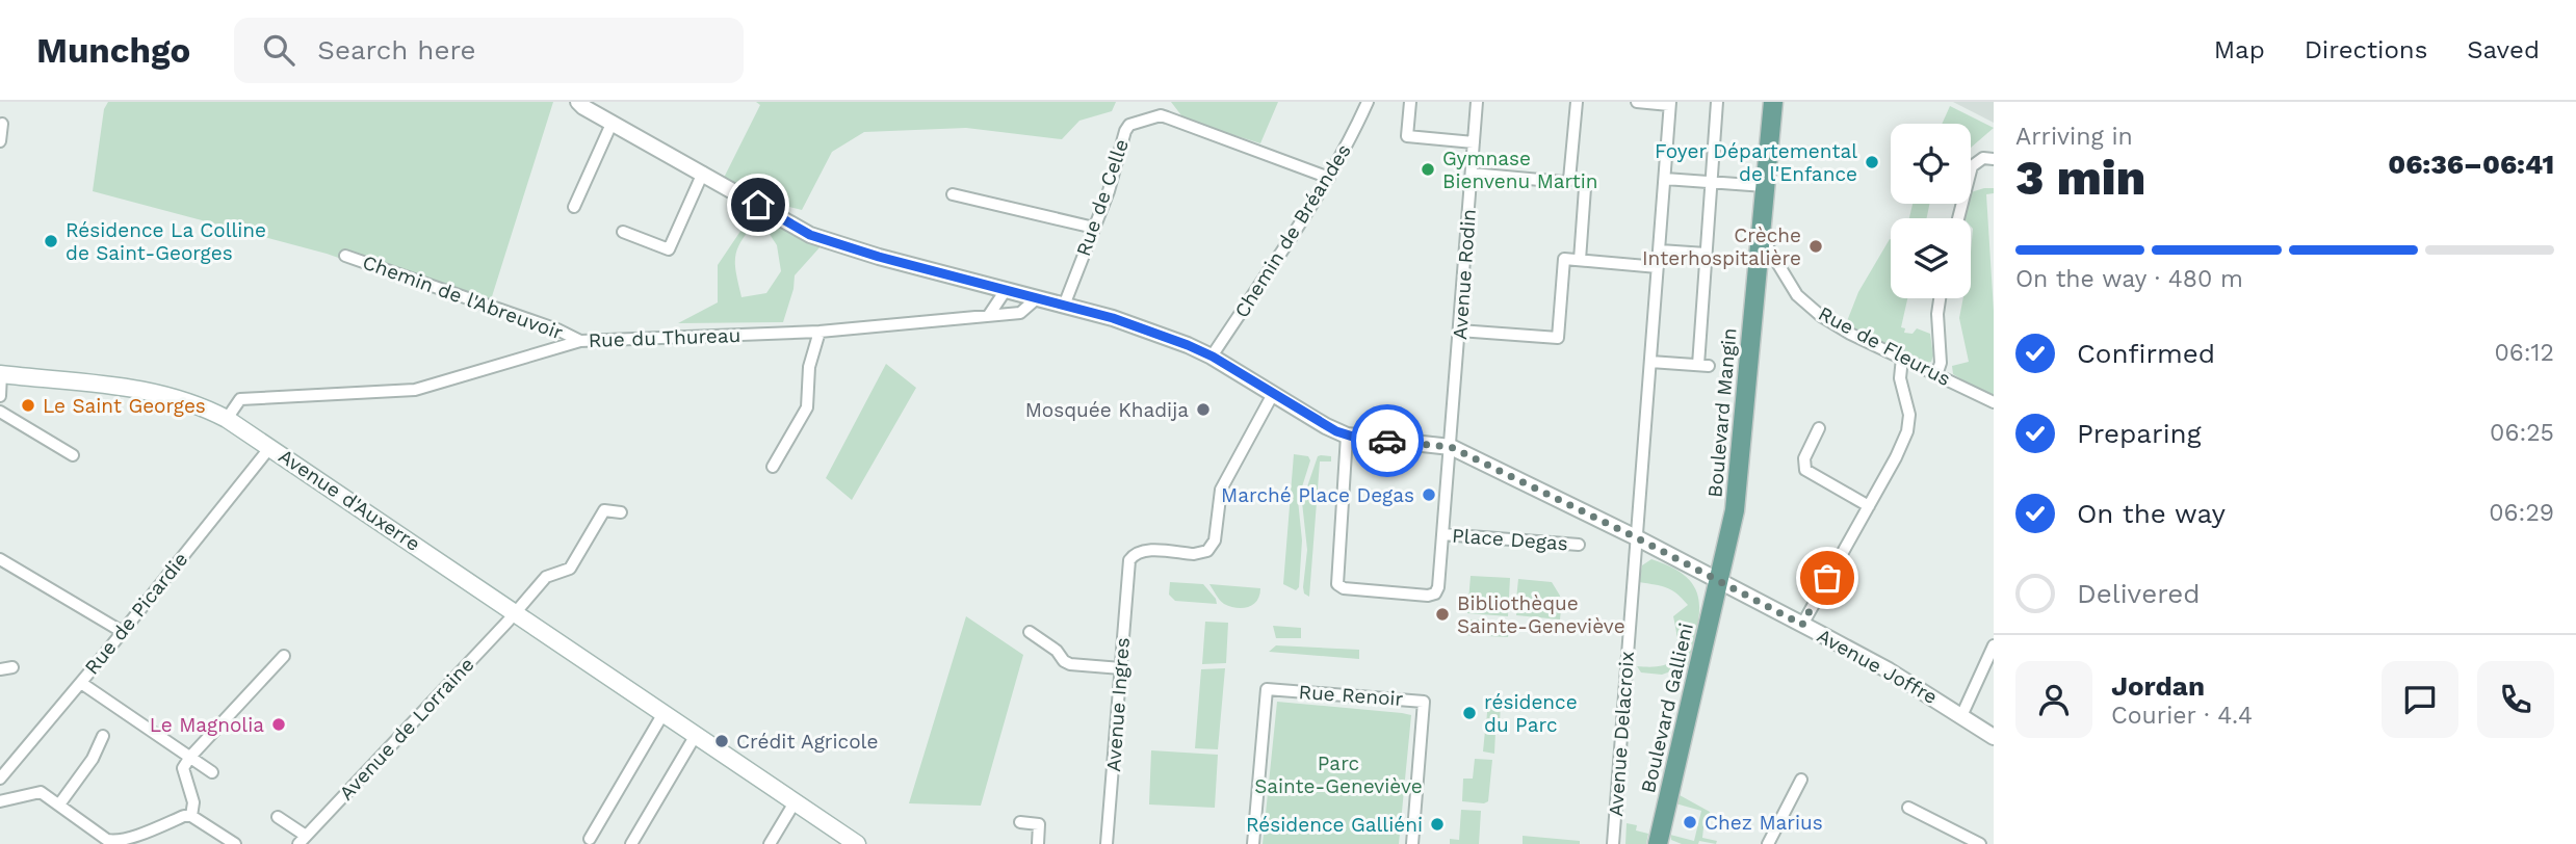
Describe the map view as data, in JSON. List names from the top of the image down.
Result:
{
  "streets": {
    "main road": ["Boulevard Mangin", "Avenue d'Auxerre", "Boulevard Gallieni"],
    "street": [
      "Rue de Celle",
      "Chemin de Bréandes",
      "Avenue Rodin",
      "Chemin de l'Abreuvoir",
      "Rue du Thureau",
      "Rue de Fleurus",
      "Place Degas",
      "Rue de Picardie",
      "Avenue Joffre",
      "Rue Renoir",
      "Avenue Ingres",
      "Avenue de Lorraine",
      "Avenue Delacroix"
    ]
  },
  "crossings": [
    ["Rue de Celle", "Chemin de Bréandes"],
    ["Avenue Rodin", "Place Degas"],
    ["Avenue Rodin", "Avenue Joffre"],
    ["Chemin de l'Abreuvoir", "Rue du Thureau"],
    ["Rue du Thureau", "Avenue d'Auxerre"],
    ["Rue de Fleurus", "Boulevard Mangin"],
    ["Boulevard Mangin", "Avenue Joffre"],
    ["Boulevard Mangin", "Boulevard Gallieni"],
    ["Avenue d'Auxerre", "Rue de Picardie"],
    ["Avenue d'Auxerre", "Avenue de Lorraine"],
    ["Place Degas", "Avenue Joffre"],
    ["Avenue Joffre", "Boulevard Gallieni"],
    ["Avenue Joffre", "Avenue Delacroix"]
  ],
  "parks": ["Parc Sainte-Geneviève"],
  "places": [
    "Foyer Départemental de l'Enfance",
    "Gymnase Bienvenu Martin",
    "Résidence La Colline de Saint-Georges",
    "Crèche Interhospitalière",
    "Le Saint Georges",
    "Mosquée Khadija",
    "Marché Place Degas",
    "Bibliothèque Sainte-Geneviève",
    "résidence du Parc",
    "Le Magnolia",
    "Crédit Agricole",
    "Chez Marius",
    "Résidence Galliéni"
  ],
  "page": {
    "header": "Munchgo",
    "search": "Search here",
    "nav": ["Map", "Directions", "Saved"],
    "heading": ["3 min", "Arriving in", "06:36–06:41"],
    "panel": ["Jordan", "Courier · 4.4"],
    "bar": "On the way · 480 m",
    "list": [
      ["Confirmed", "06:12"],
      ["Preparing", "06:25"],
      ["On the way", "06:29"],
      "Delivered"
    ]
  }
}
